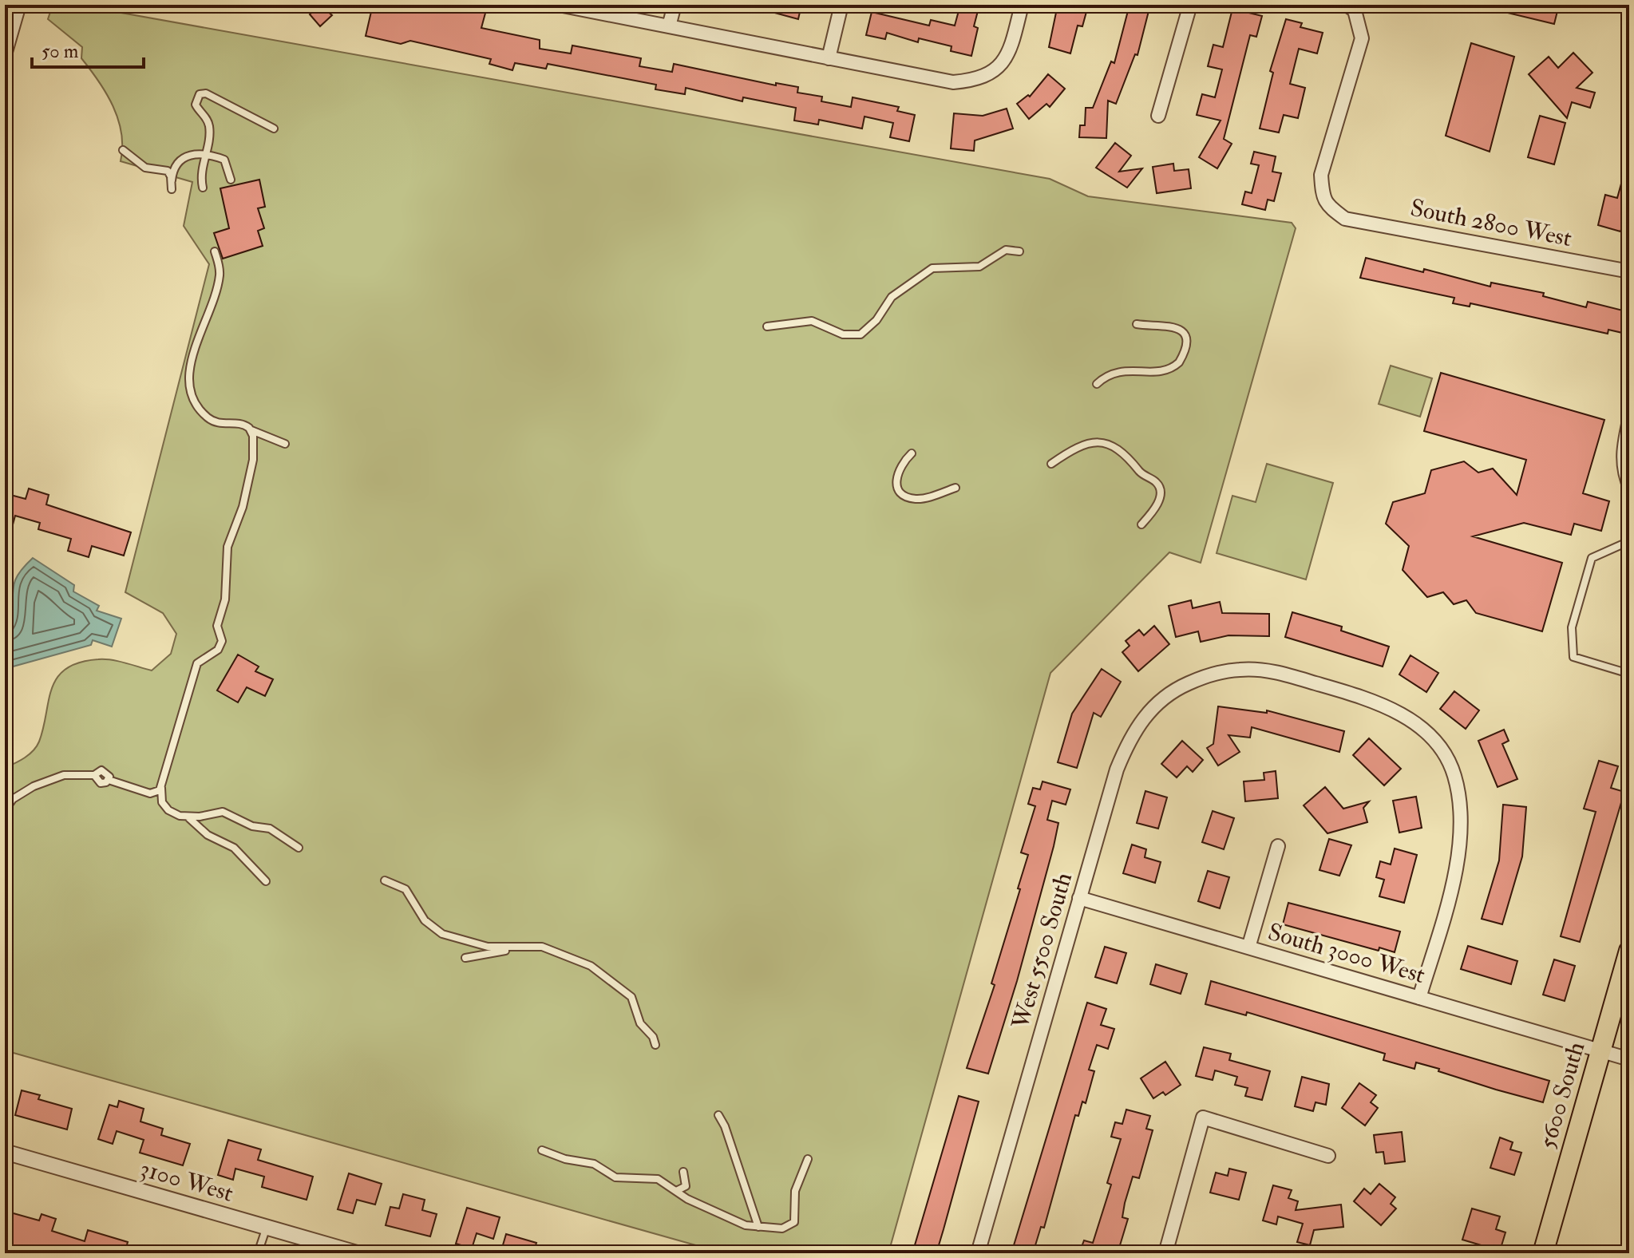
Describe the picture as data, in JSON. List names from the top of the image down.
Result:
{
  "streets": {
    "main road": ["5600 South"],
    "street": [
      "South 2800 West",
      "West 5500 South",
      "South 3000 West",
      "3100 West"
    ]
  },
  "crossings": [
    ["West 5500 South", "South 3000 West"],
    ["South 3000 West", "5600 South"]
  ],
  "scale_bar": "50 m"
}
